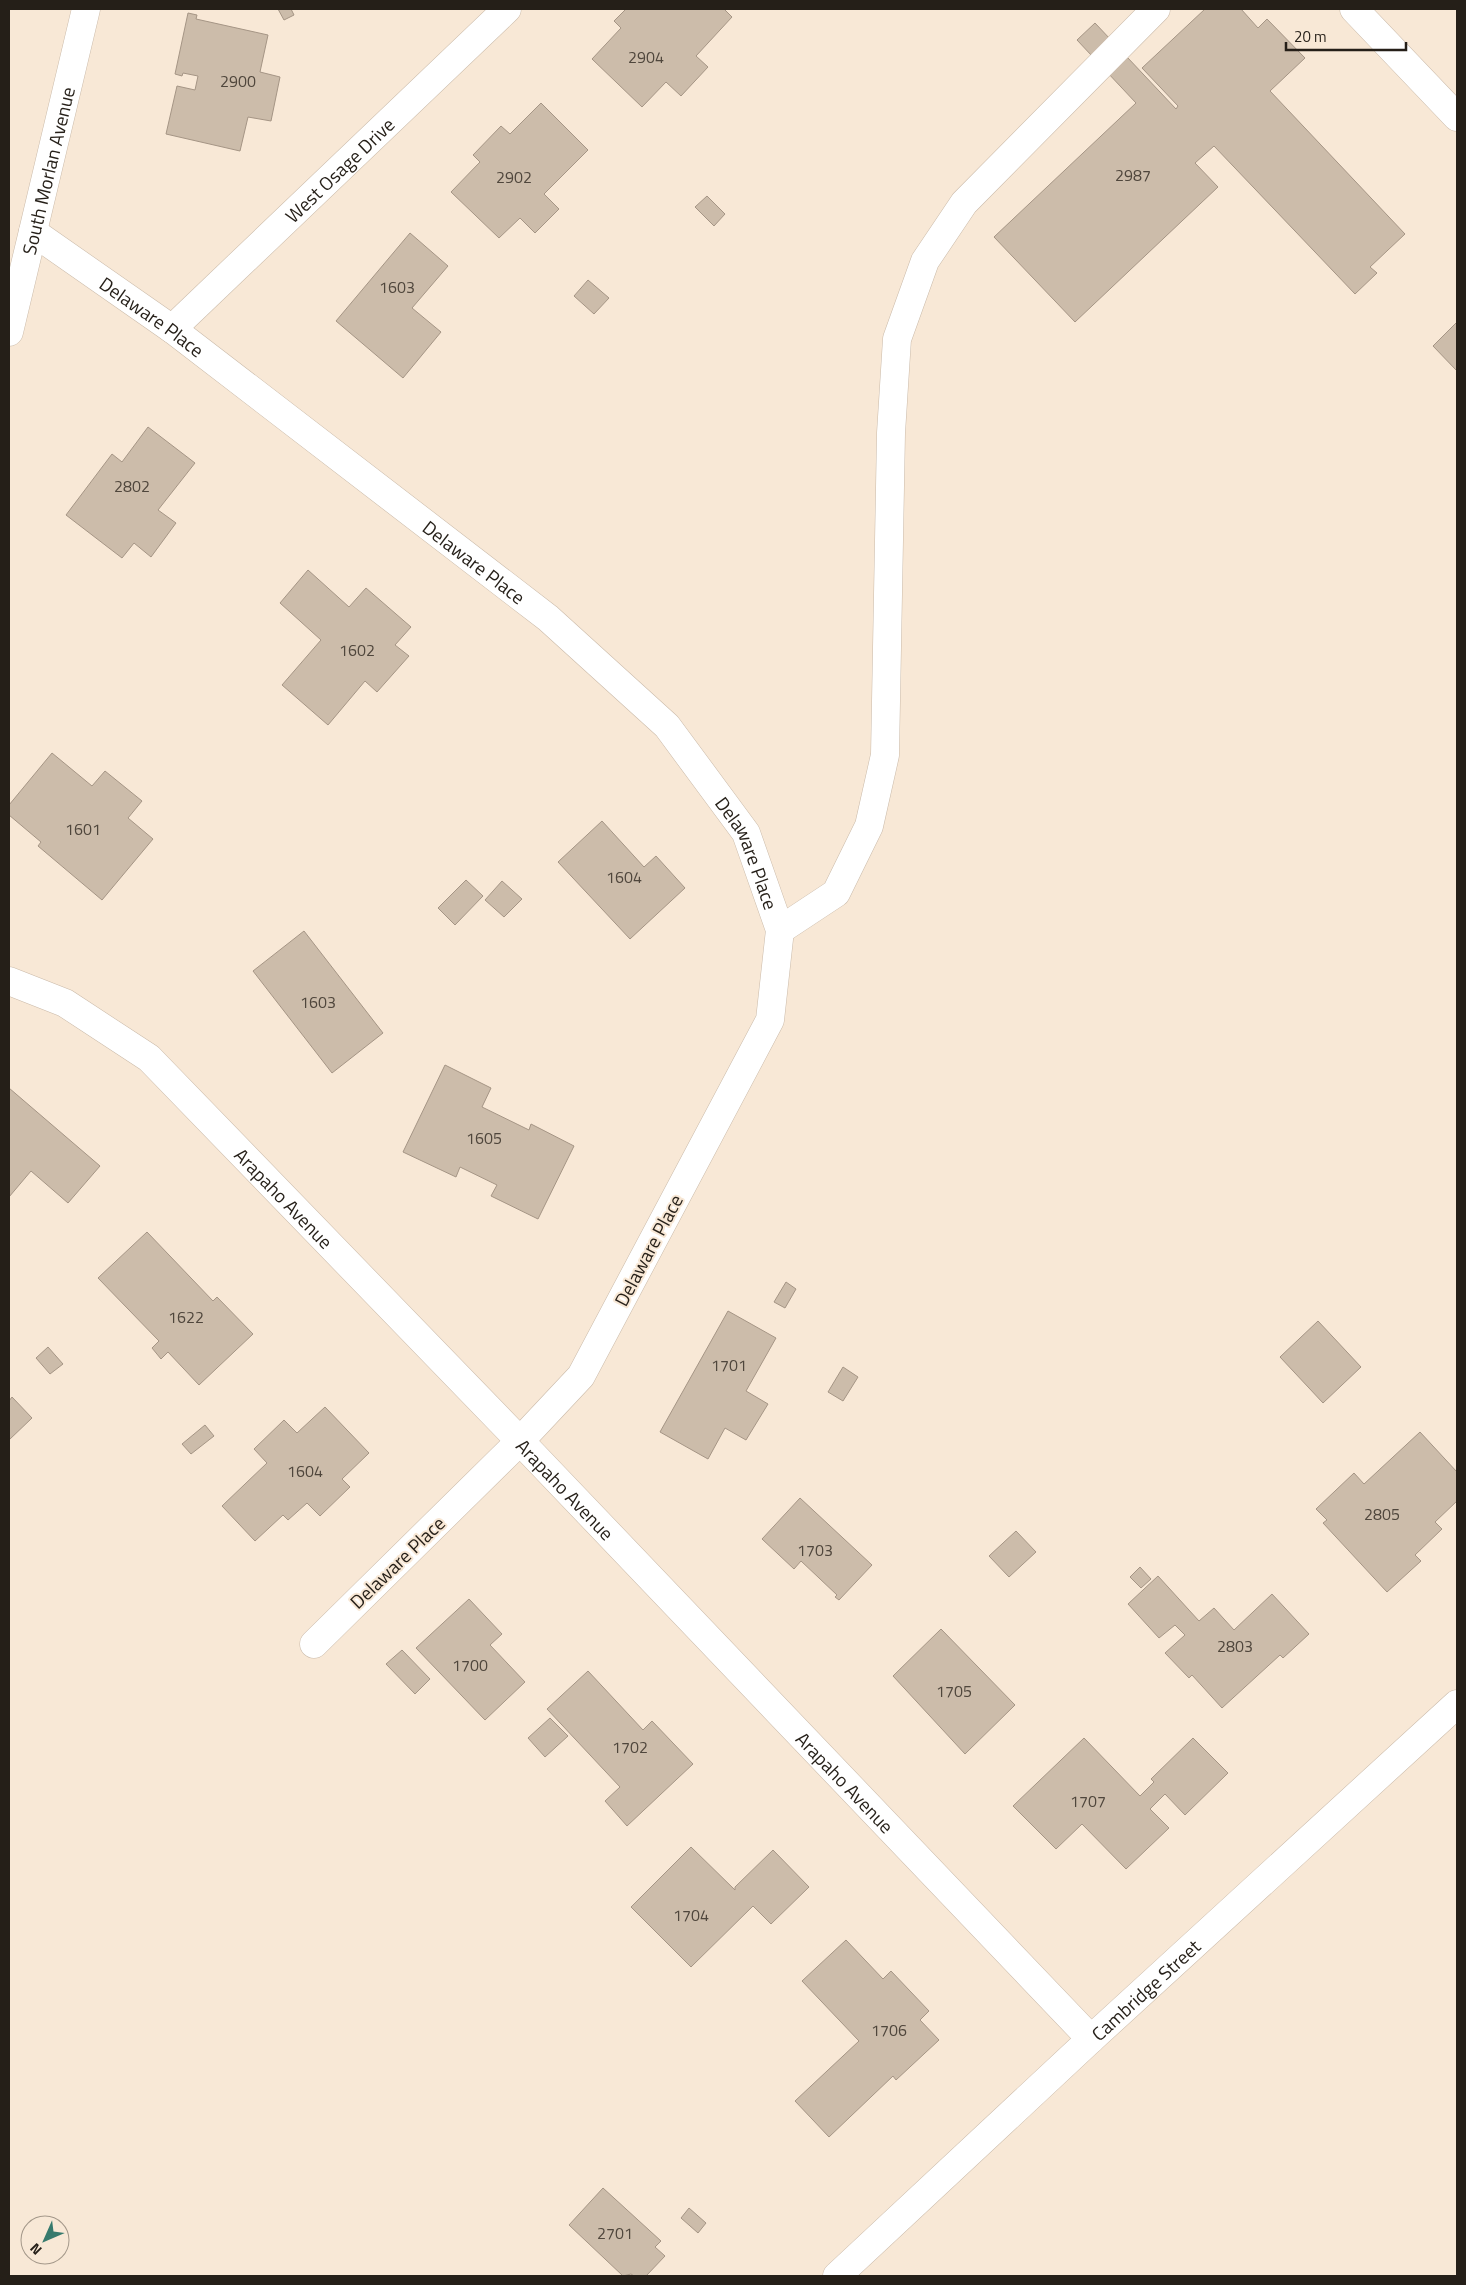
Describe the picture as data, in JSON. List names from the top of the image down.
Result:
{
  "streets": {
    "street": [
      "West Osage Drive",
      "South Morlan Avenue",
      "Delaware Place",
      "Arapaho Avenue",
      "Cambridge Street"
    ]
  },
  "crossings": [
    ["West Osage Drive", "Delaware Place"],
    ["South Morlan Avenue", "Delaware Place"],
    ["Delaware Place", "Arapaho Avenue"],
    ["Arapaho Avenue", "Cambridge Street"]
  ],
  "house_numbers": [
    "2904",
    "2900",
    "2987",
    "2902",
    "1603",
    "2802",
    "1602",
    "1601",
    "1604",
    "1603",
    "1605",
    "1622",
    "1701",
    "1604",
    "2805",
    "1703",
    "2803",
    "1700",
    "1705",
    "1702",
    "1707",
    "1704",
    "1706",
    "2701"
  ],
  "scale_bar": "20 m",
  "north": "bottom left"
}
